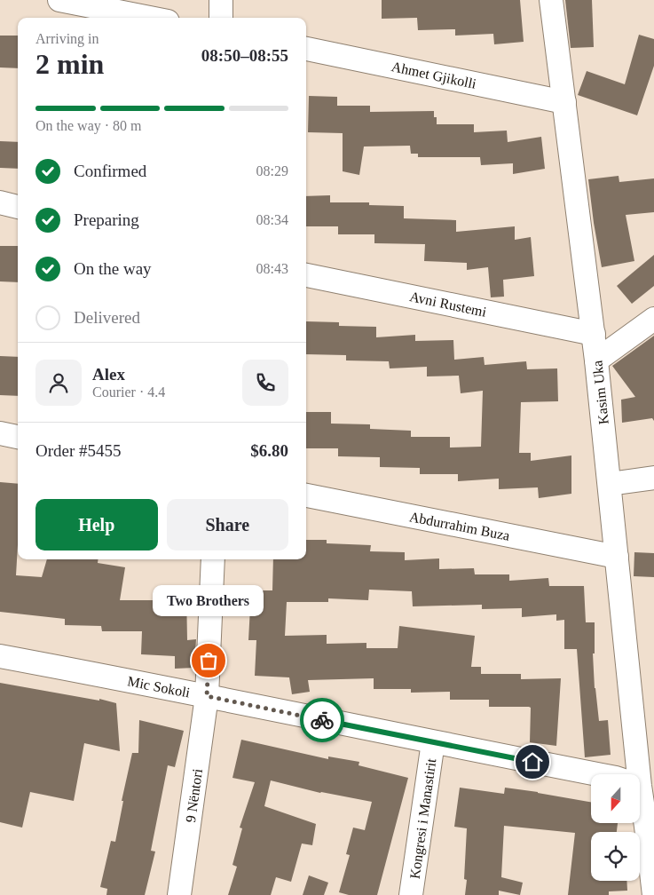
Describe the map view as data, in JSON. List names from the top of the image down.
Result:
{
  "streets": {
    "street": [
      "Ahmet Gjikolli",
      "Avni Rustemi",
      "Kasim Uka",
      "Abdurrahim Buza",
      "Mic Sokoli",
      "9 Nëntori",
      "Kongresi i Manastirit"
    ]
  },
  "crossings": [
    ["Ahmet Gjikolli", "Kasim Uka"],
    ["Avni Rustemi", "Kasim Uka"],
    ["Kasim Uka", "Abdurrahim Buza"],
    ["Kasim Uka", "Mic Sokoli"],
    ["Mic Sokoli", "9 Nëntori"],
    ["Mic Sokoli", "Kongresi i Manastirit"]
  ],
  "places": ["Two Brothers"],
  "north": "bottom",
  "page": {
    "heading": ["2 min", "Arriving in", "08:50–08:55"],
    "panel": [
      "Alex",
      "Courier · 4.4",
      "Order #5455",
      "$6.80"
    ],
    "bar": "On the way · 80 m",
    "list": [
      ["Confirmed", "08:29"],
      ["Preparing", "08:34"],
      ["On the way", "08:43"],
      "Delivered"
    ],
    "buttons": ["Help", "Share"],
    "bubble": "Two Brothers"
  }
}
